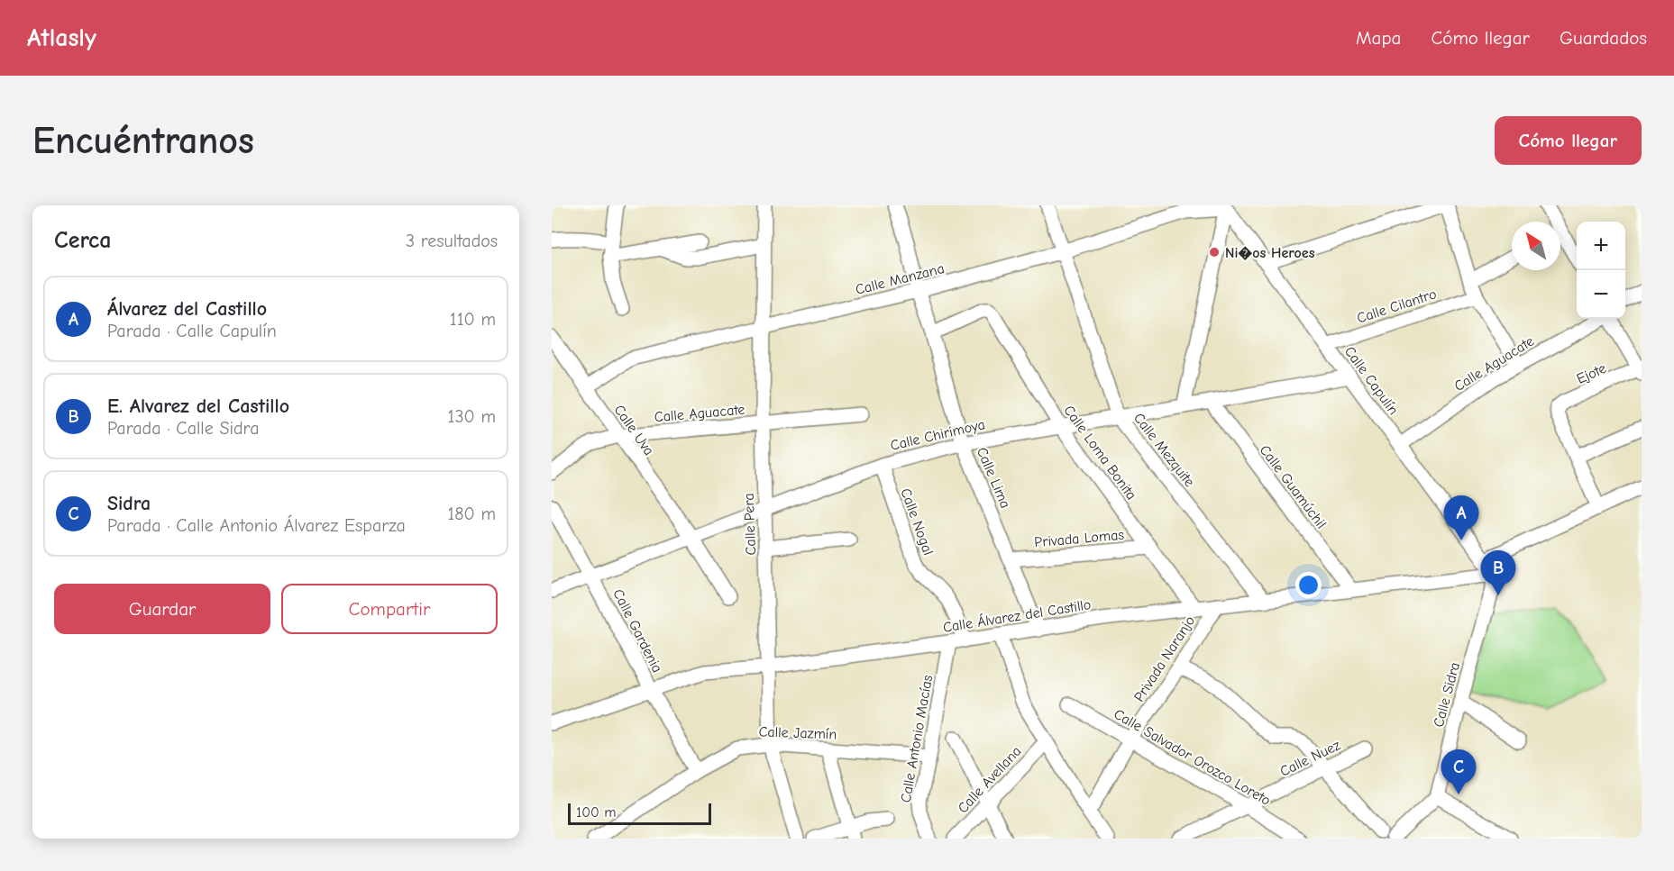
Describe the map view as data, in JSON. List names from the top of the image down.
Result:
{
  "streets": {
    "street": [
      "Calle Manzana",
      "Calle Cilantro",
      "Calle Aguacate",
      "Ejote",
      "Calle Capulín",
      "Calle Uva",
      "Calle Chirimoya",
      "Calle Mezquite",
      "Calle Loma Bonita",
      "Calle Lima",
      "Calle Guamúchil",
      "Calle Nogal",
      "Calle Pera",
      "Privada Lomas",
      "Calle Álvarez del Castillo",
      "Calle Gardenia",
      "Privada Naranjo",
      "Calle Sidra",
      "Calle Jazmín",
      "Calle Antonio Macías",
      "Calle Salvador Orozco Loreto",
      "Calle Nuez",
      "Calle Avellana"
    ]
  },
  "crossings": [
    ["Calle Manzana", "Calle Capulín"],
    ["Calle Manzana", "Calle Uva"],
    ["Calle Manzana", "Calle Mezquite"],
    ["Calle Manzana", "Calle Lima"],
    ["Calle Manzana", "Calle Pera"],
    ["Calle Cilantro", "Calle Capulín"],
    ["Calle Aguacate", "Calle Capulín"],
    ["Calle Aguacate", "Calle Uva"],
    ["Calle Aguacate", "Calle Pera"],
    ["Calle Capulín", "Calle Chirimoya"],
    ["Calle Capulín", "Calle Álvarez del Castillo"],
    ["Calle Capulín", "Calle Sidra"],
    ["Calle Uva", "Calle Chirimoya"],
    ["Calle Chirimoya", "Calle Mezquite"],
    ["Calle Chirimoya", "Calle Loma Bonita"],
    ["Calle Chirimoya", "Calle Lima"],
    ["Calle Chirimoya", "Calle Guamúchil"],
    ["Calle Chirimoya", "Calle Nogal"],
    ["Calle Chirimoya", "Calle Pera"],
    ["Calle Chirimoya", "Calle Gardenia"],
    ["Calle Mezquite", "Calle Álvarez del Castillo"],
    ["Calle Loma Bonita", "Calle Lima"],
    ["Calle Loma Bonita", "Privada Lomas"],
    ["Calle Loma Bonita", "Calle Álvarez del Castillo"],
    ["Calle Lima", "Privada Lomas"],
    ["Calle Lima", "Calle Álvarez del Castillo"],
    ["Calle Guamúchil", "Calle Álvarez del Castillo"],
    ["Calle Nogal", "Calle Álvarez del Castillo"],
    ["Calle Pera", "Calle Álvarez del Castillo"],
    ["Calle Pera", "Calle Jazmín"],
    ["Calle Álvarez del Castillo", "Calle Gardenia"],
    ["Calle Álvarez del Castillo", "Privada Naranjo"],
    ["Calle Álvarez del Castillo", "Calle Sidra"],
    ["Calle Álvarez del Castillo", "Calle Antonio Macías"],
    ["Calle Gardenia", "Calle Jazmín"],
    ["Privada Naranjo", "Calle Salvador Orozco Loreto"],
    ["Calle Jazmín", "Calle Antonio Macías"],
    ["Calle Salvador Orozco Loreto", "Calle Nuez"]
  ],
  "places": ["Ni�os Heroes"],
  "scale_bar": "100 m",
  "north": "top left",
  "page": {
    "header": "Atlasly",
    "nav": ["Mapa", "Cómo llegar", "Guardados"],
    "buttons": [
      "Cómo llegar",
      ["Guardar", "Compartir"]
    ],
    "title": "Encuéntranos",
    "heading": ["Cerca", "3 resultados"],
    "map_buttons": ["+", "−"],
    "list": [
      {
        "mark": "A",
        "name": "Álvarez del Castillo",
        "note": "Parada · Calle Capulín",
        "value": "110 m"
      },
      {
        "mark": "B",
        "name": "E. Alvarez del Castillo",
        "note": "Parada · Calle Sidra",
        "value": "130 m"
      },
      {
        "mark": "C",
        "name": "Sidra",
        "note": "Parada · Calle Antonio Álvarez Esparza",
        "value": "180 m"
      }
    ],
    "pins": ["A", "B", "C"],
    "scale": "100 m"
  }
}
